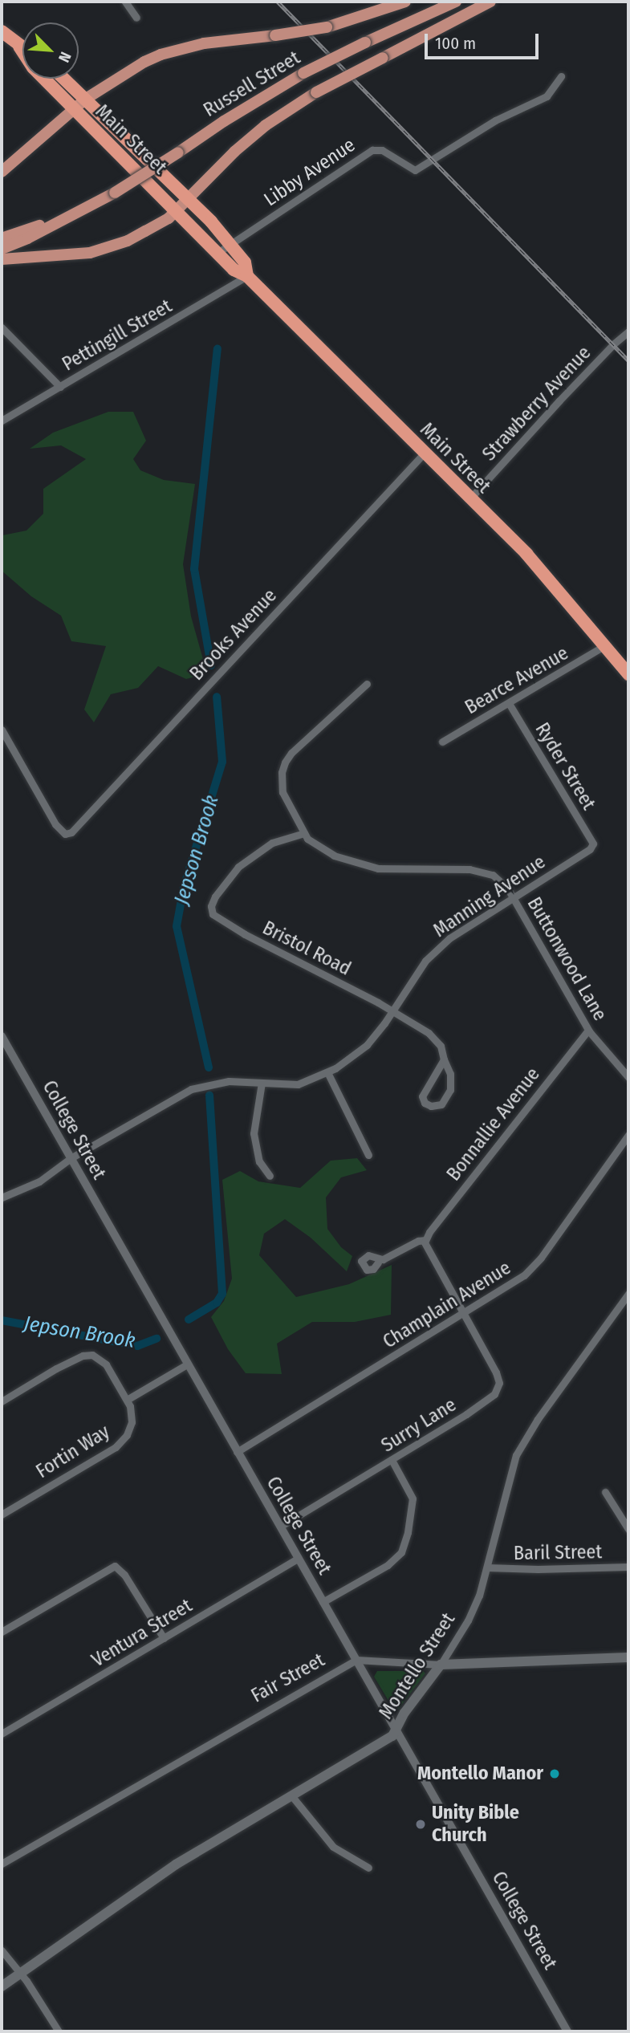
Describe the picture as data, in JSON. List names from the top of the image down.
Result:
{
  "streets": {
    "highway": ["Main Street"],
    "main road": ["Russell Street", "Montello Street", "Fair Street"],
    "street": [
      "Libby Avenue",
      "Pettingill Street",
      "Strawberry Avenue",
      "Brooks Avenue",
      "Bearce Avenue",
      "Ryder Street",
      "Manning Avenue",
      "Bristol Road",
      "Buttonwood Lane",
      "Bonnallie Avenue",
      "College Street",
      "Champlain Avenue",
      "Surry Lane",
      "Fortin Way",
      "Baril Street",
      "Ventura Street"
    ]
  },
  "crossings": [
    ["Main Street", "Libby Avenue"],
    ["Main Street", "Pettingill Street"],
    ["Main Street", "Strawberry Avenue"],
    ["Main Street", "Brooks Avenue"],
    ["Main Street", "Bearce Avenue"],
    ["Bearce Avenue", "Ryder Street"],
    ["Ryder Street", "Manning Avenue"],
    ["Manning Avenue", "Bristol Road"],
    ["Manning Avenue", "Buttonwood Lane"],
    ["Manning Avenue", "College Street"],
    ["Bristol Road", "Buttonwood Lane"],
    ["Buttonwood Lane", "Bonnallie Avenue"],
    ["College Street", "Champlain Avenue"],
    ["College Street", "Surry Lane"],
    ["College Street", "Ventura Street"],
    ["College Street", "Montello Street"],
    ["College Street", "Fair Street"],
    ["Champlain Avenue", "Surry Lane"],
    ["Baril Street", "Montello Street"],
    ["Montello Street", "Fair Street"]
  ],
  "water": ["Jepson Brook"],
  "places": ["Montello Manor", "Unity Bible Church"],
  "scale_bar": "100 m",
  "north": "bottom right"
}
